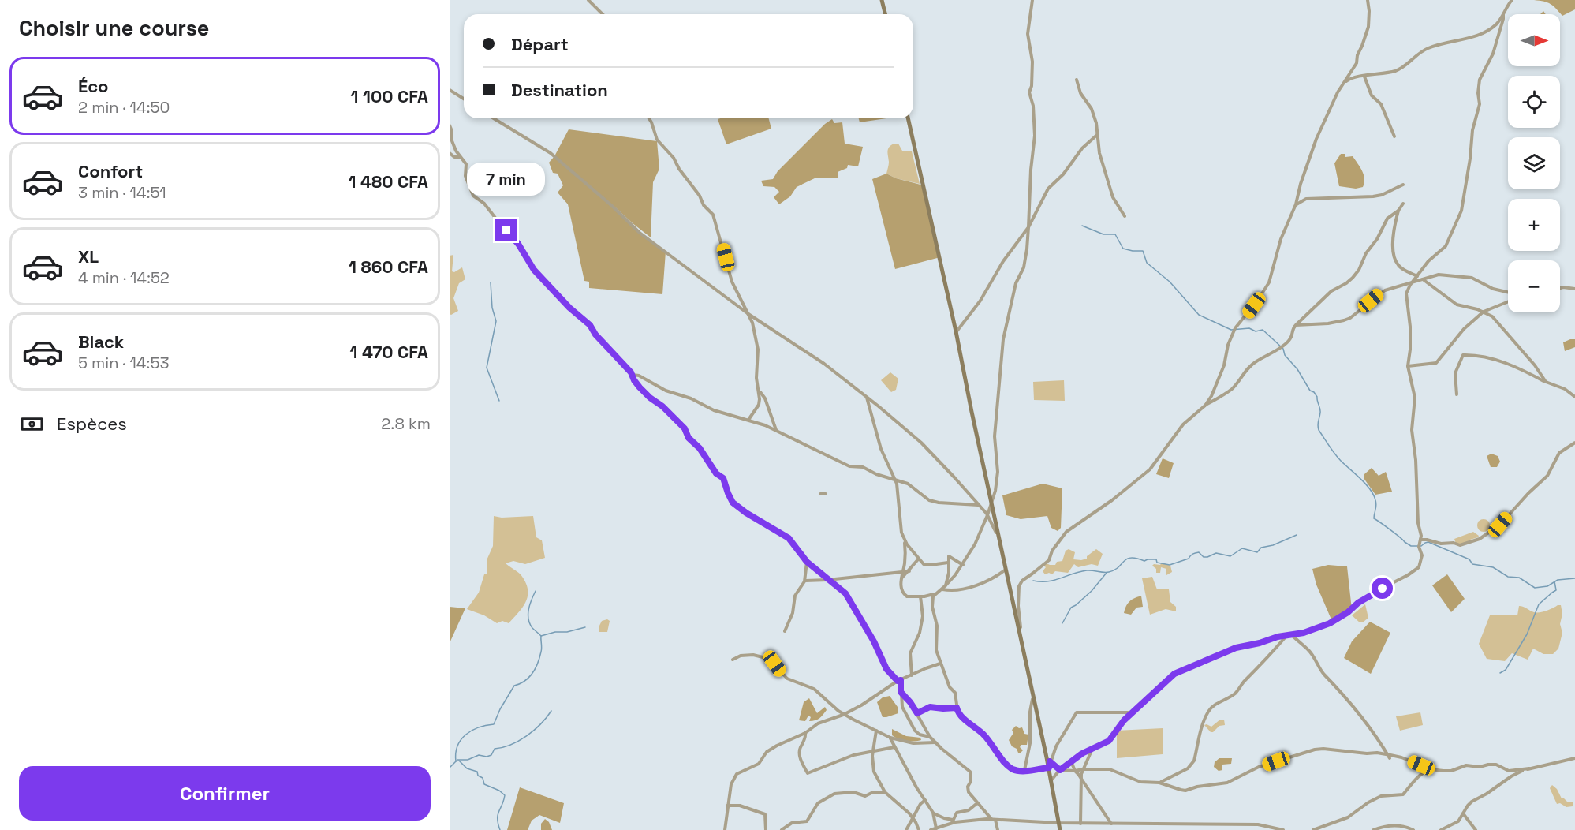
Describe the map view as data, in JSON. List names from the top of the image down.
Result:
{
  "north": "right",
  "page": {
    "heading": "Choisir une course",
    "map_buttons": ["+", "−"],
    "banner": ["Départ", "Destination"],
    "list": [
      {
        "name": "Éco",
        "note": "2 min · 14:50",
        "value": "1 100 CFA"
      },
      {
        "name": "Confort",
        "note": "3 min · 14:51",
        "value": "1 480 CFA"
      },
      {
        "name": "XL",
        "note": "4 min · 14:52",
        "value": "1 860 CFA"
      },
      {
        "name": "Black",
        "note": "5 min · 14:53",
        "value": "1 470 CFA"
      }
    ],
    "bubble": "7 min",
    "pay": ["Espèces", "2.8 km"],
    "buttons": "Confirmer"
  }
}
